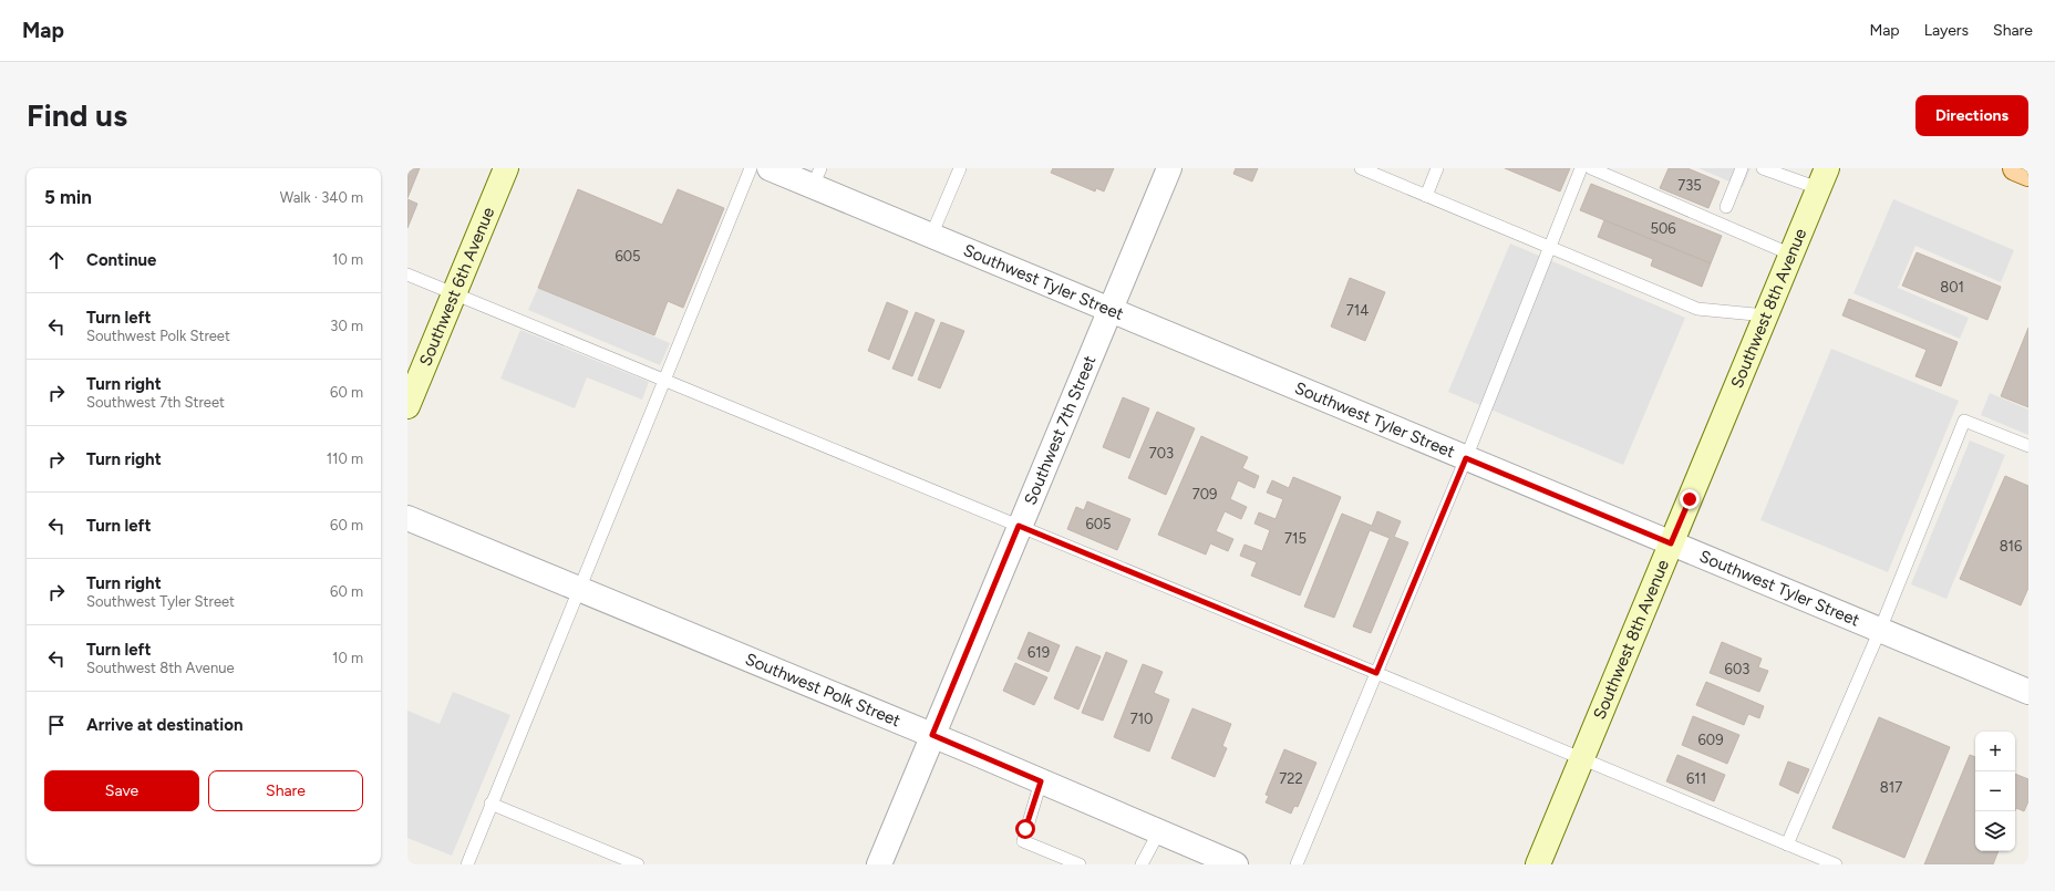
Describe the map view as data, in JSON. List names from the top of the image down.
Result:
{
  "streets": {
    "street": [
      "Southwest Tyler Street",
      "Southwest 6th Avenue",
      "Southwest 8th Avenue",
      "Southwest 7th Street",
      "Southwest Polk Street"
    ]
  },
  "crossings": [
    ["Southwest Tyler Street", "Southwest 8th Avenue"],
    ["Southwest Tyler Street", "Southwest 7th Street"],
    ["Southwest 7th Street", "Southwest Polk Street"]
  ],
  "house_numbers": [
    "735",
    "506",
    "605",
    "801",
    "714",
    "703",
    "709",
    "605",
    "715",
    "816",
    "619",
    "603",
    "710",
    "609",
    "722",
    "611",
    "817"
  ],
  "page": {
    "header": "Map",
    "nav": ["Map", "Layers", "Share"],
    "buttons": [
      "Directions",
      ["Save", "Share"]
    ],
    "title": "Find us",
    "heading": ["5 min", "Walk · 340 m"],
    "list": [
      ["Continue", "10 m"],
      ["Turn left", "Southwest Polk Street", "30 m"],
      ["Turn right", "Southwest 7th Street", "60 m"],
      ["Turn right", "110 m"],
      ["Turn left", "60 m"],
      ["Turn right", "Southwest Tyler Street", "60 m"],
      ["Turn left", "Southwest 8th Avenue", "10 m"],
      "Arrive at destination"
    ],
    "map_buttons": ["+", "−"]
  }
}
